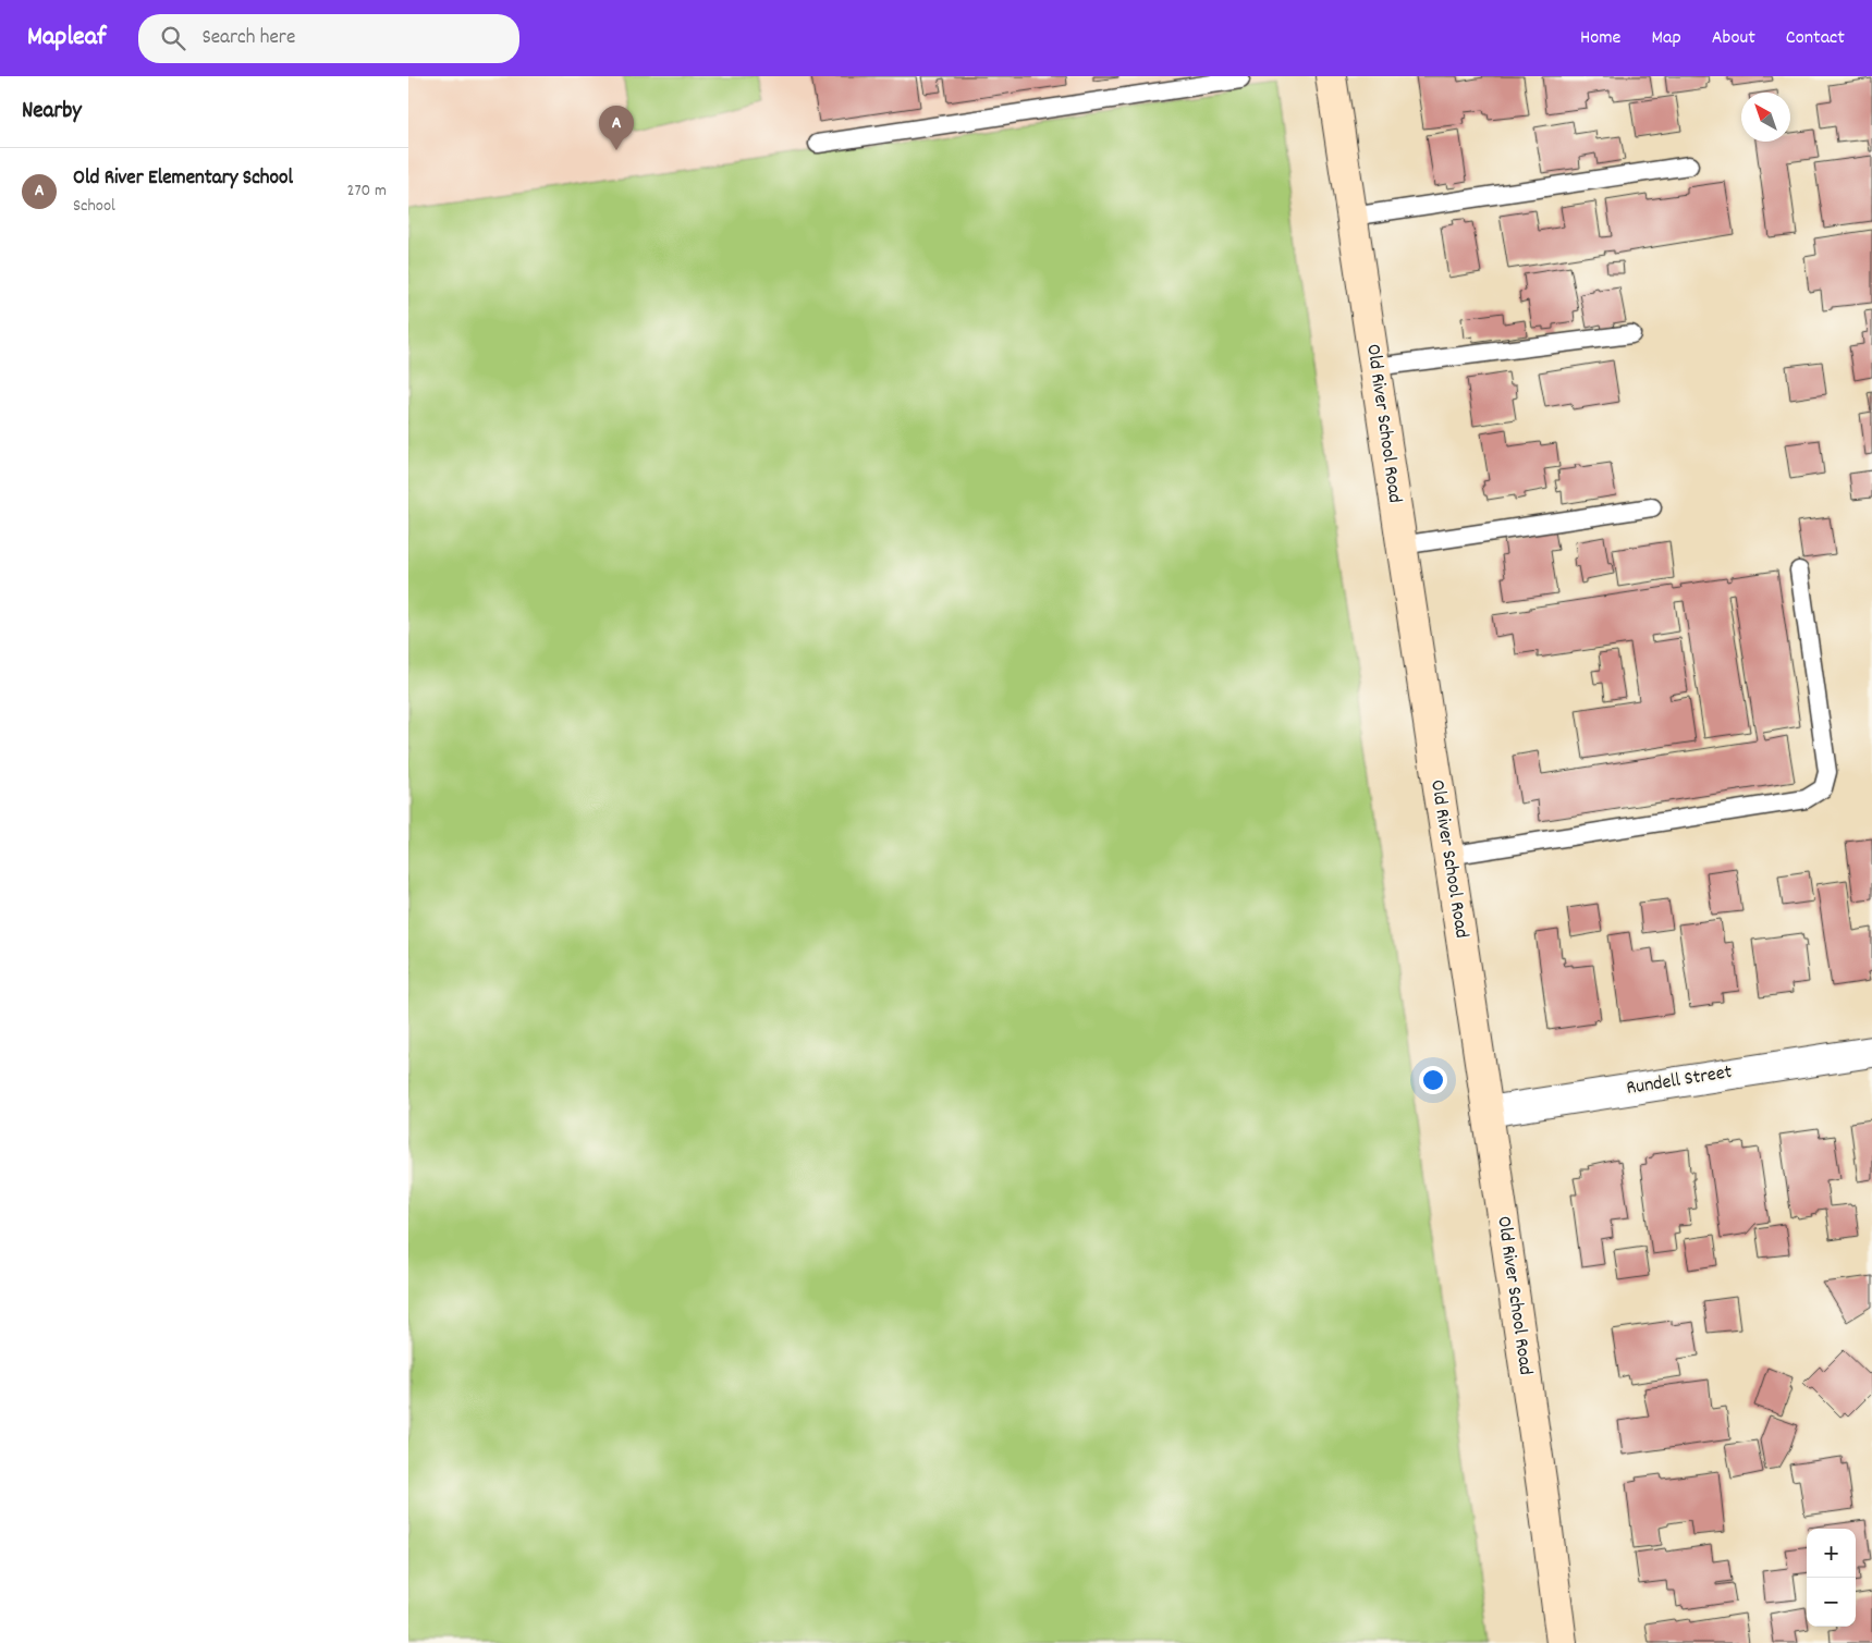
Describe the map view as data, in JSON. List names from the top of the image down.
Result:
{
  "streets": {
    "main road": ["Old River School Road"],
    "street": ["Rundell Street"]
  },
  "crossings": [
    ["Old River School Road", "Rundell Street"]
  ],
  "north": "top left",
  "page": {
    "header": "Mapleaf",
    "search": "Search here",
    "nav": [
      "Home",
      "Map",
      "About",
      "Contact"
    ],
    "heading": "Nearby",
    "pins": "A",
    "list": [
      {
        "mark": "A",
        "name": "Old River Elementary School",
        "note": "School",
        "value": "270 m"
      }
    ],
    "map_buttons": ["+", "−"]
  }
}
